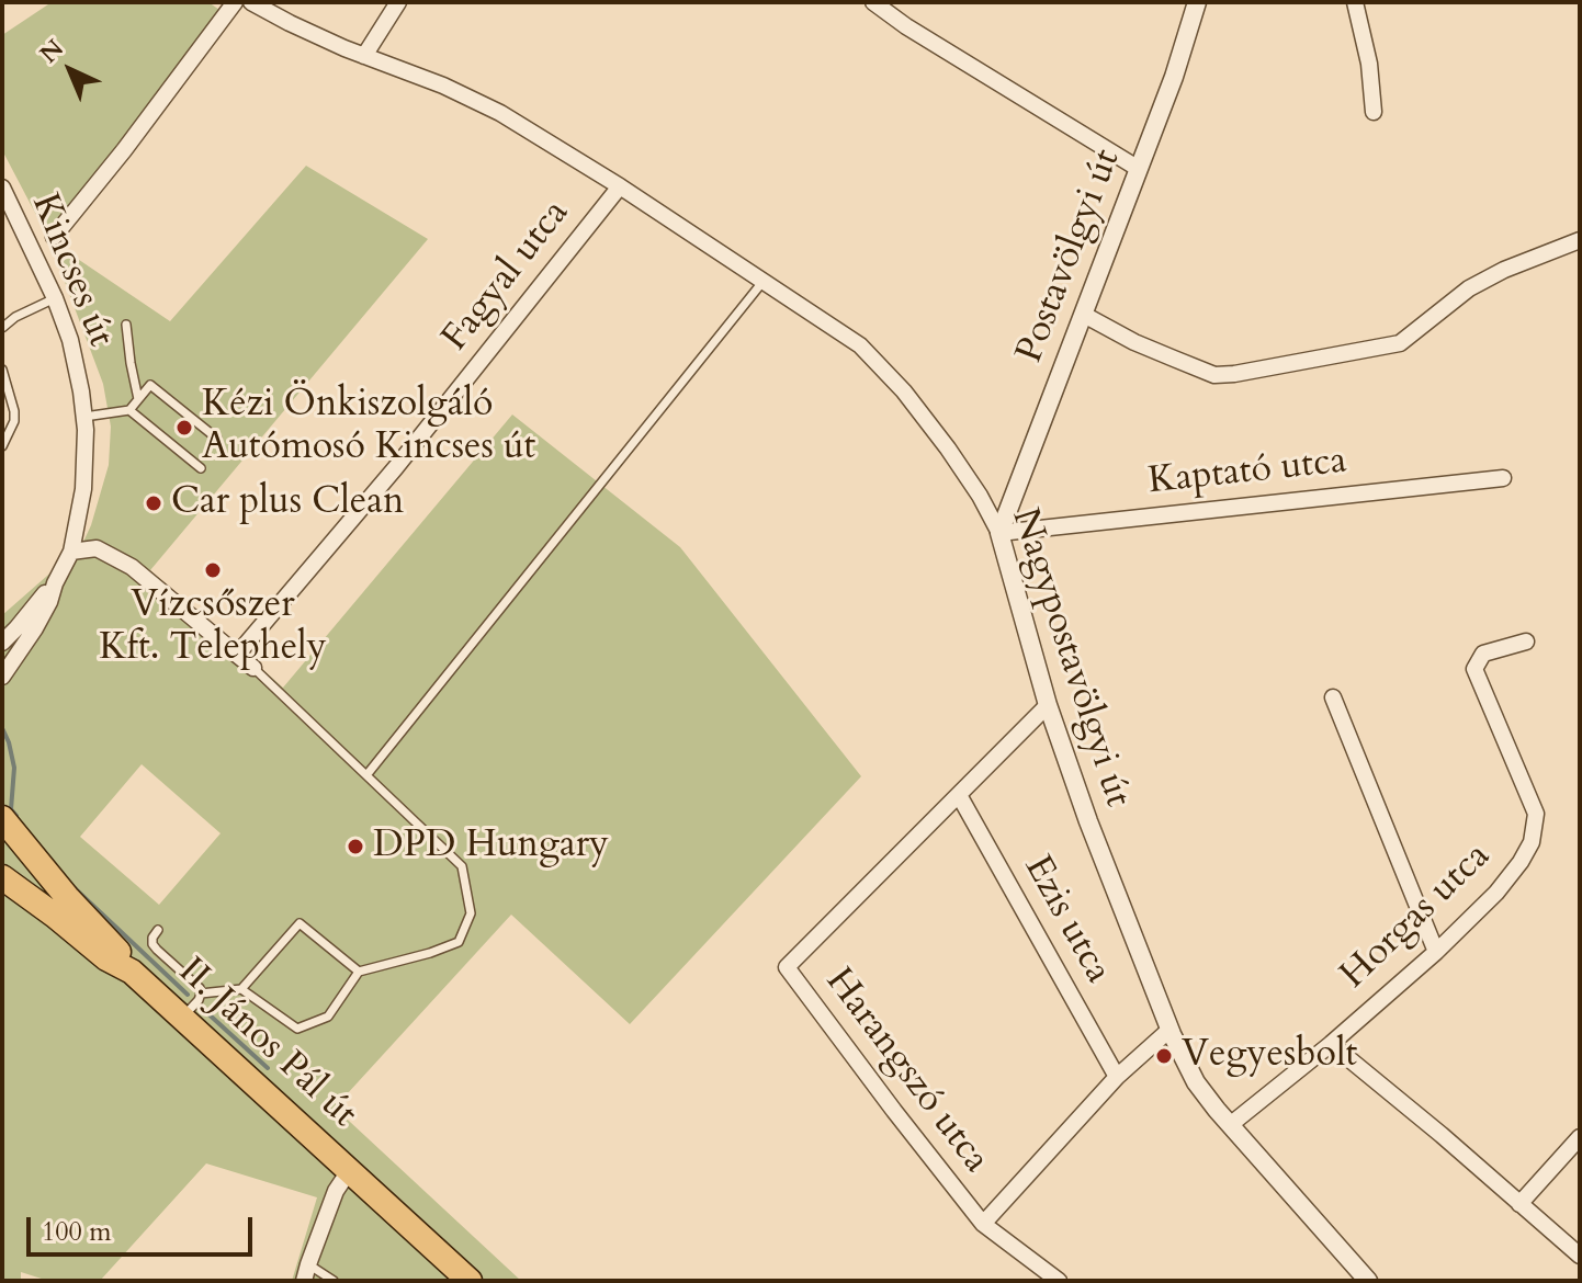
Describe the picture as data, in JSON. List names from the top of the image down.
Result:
{
  "streets": {
    "main road": ["II. János Pál út"],
    "street": [
      "Postavölgyi út",
      "Kincses út",
      "Fagyal utca",
      "Kaptató utca",
      "Nagypostavölgyi út",
      "Horgas utca",
      "Ezis utca",
      "Harangszó utca"
    ]
  },
  "crossings": [
    ["Postavölgyi út", "Kaptató utca"],
    ["Postavölgyi út", "Nagypostavölgyi út"],
    ["Fagyal utca", "Nagypostavölgyi út"],
    ["Kaptató utca", "Nagypostavölgyi út"],
    ["Nagypostavölgyi út", "Horgas utca"],
    ["Nagypostavölgyi út", "Harangszó utca"],
    ["Ezis utca", "Harangszó utca"]
  ],
  "places": [
    "Kézi Önkiszolgáló Autómosó Kincses út",
    "Car plus Clean",
    "Vízcsőszer Kft. Telephely",
    "DPD Hungary",
    "Vegyesbolt"
  ],
  "scale_bar": "100 m",
  "north": "top left"
}
